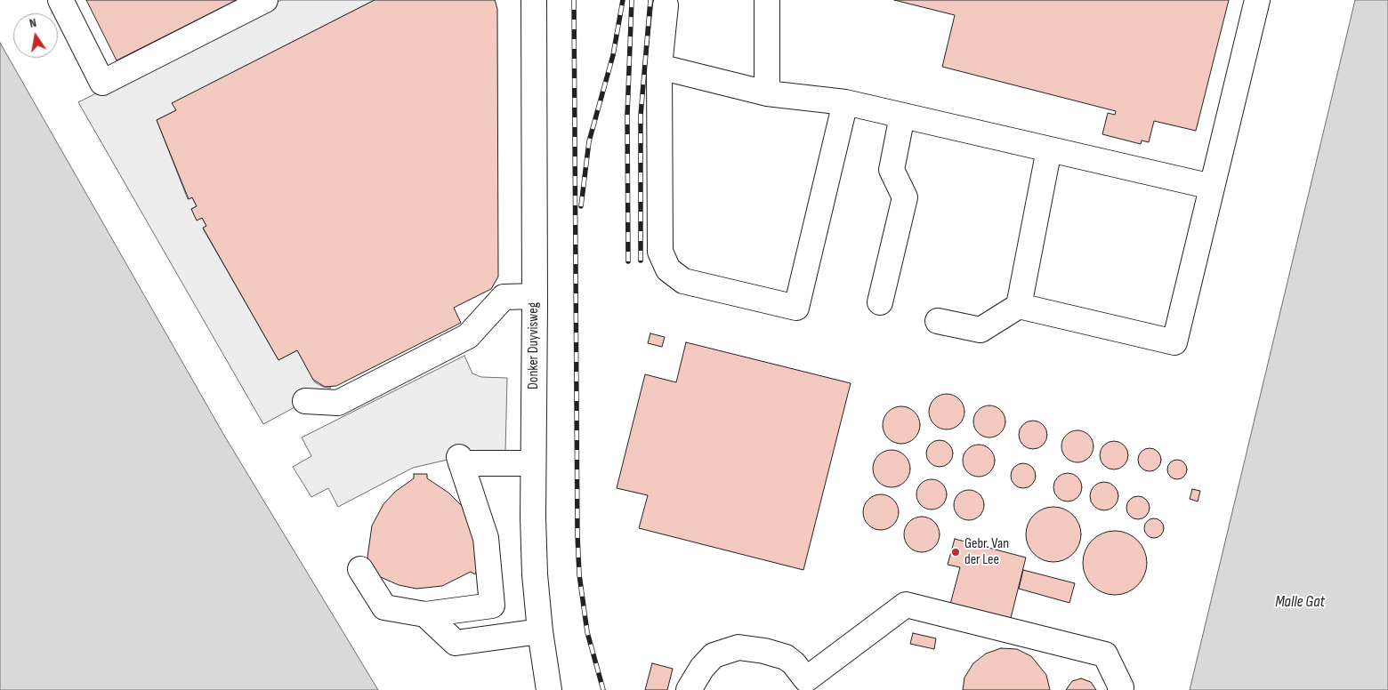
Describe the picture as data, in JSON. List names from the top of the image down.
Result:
{
  "streets": {
    "street": ["Donker Duyvisweg"]
  },
  "water": ["Malle Gat"],
  "places": ["Gebr. Van der Lee"],
  "north": "top"
}
